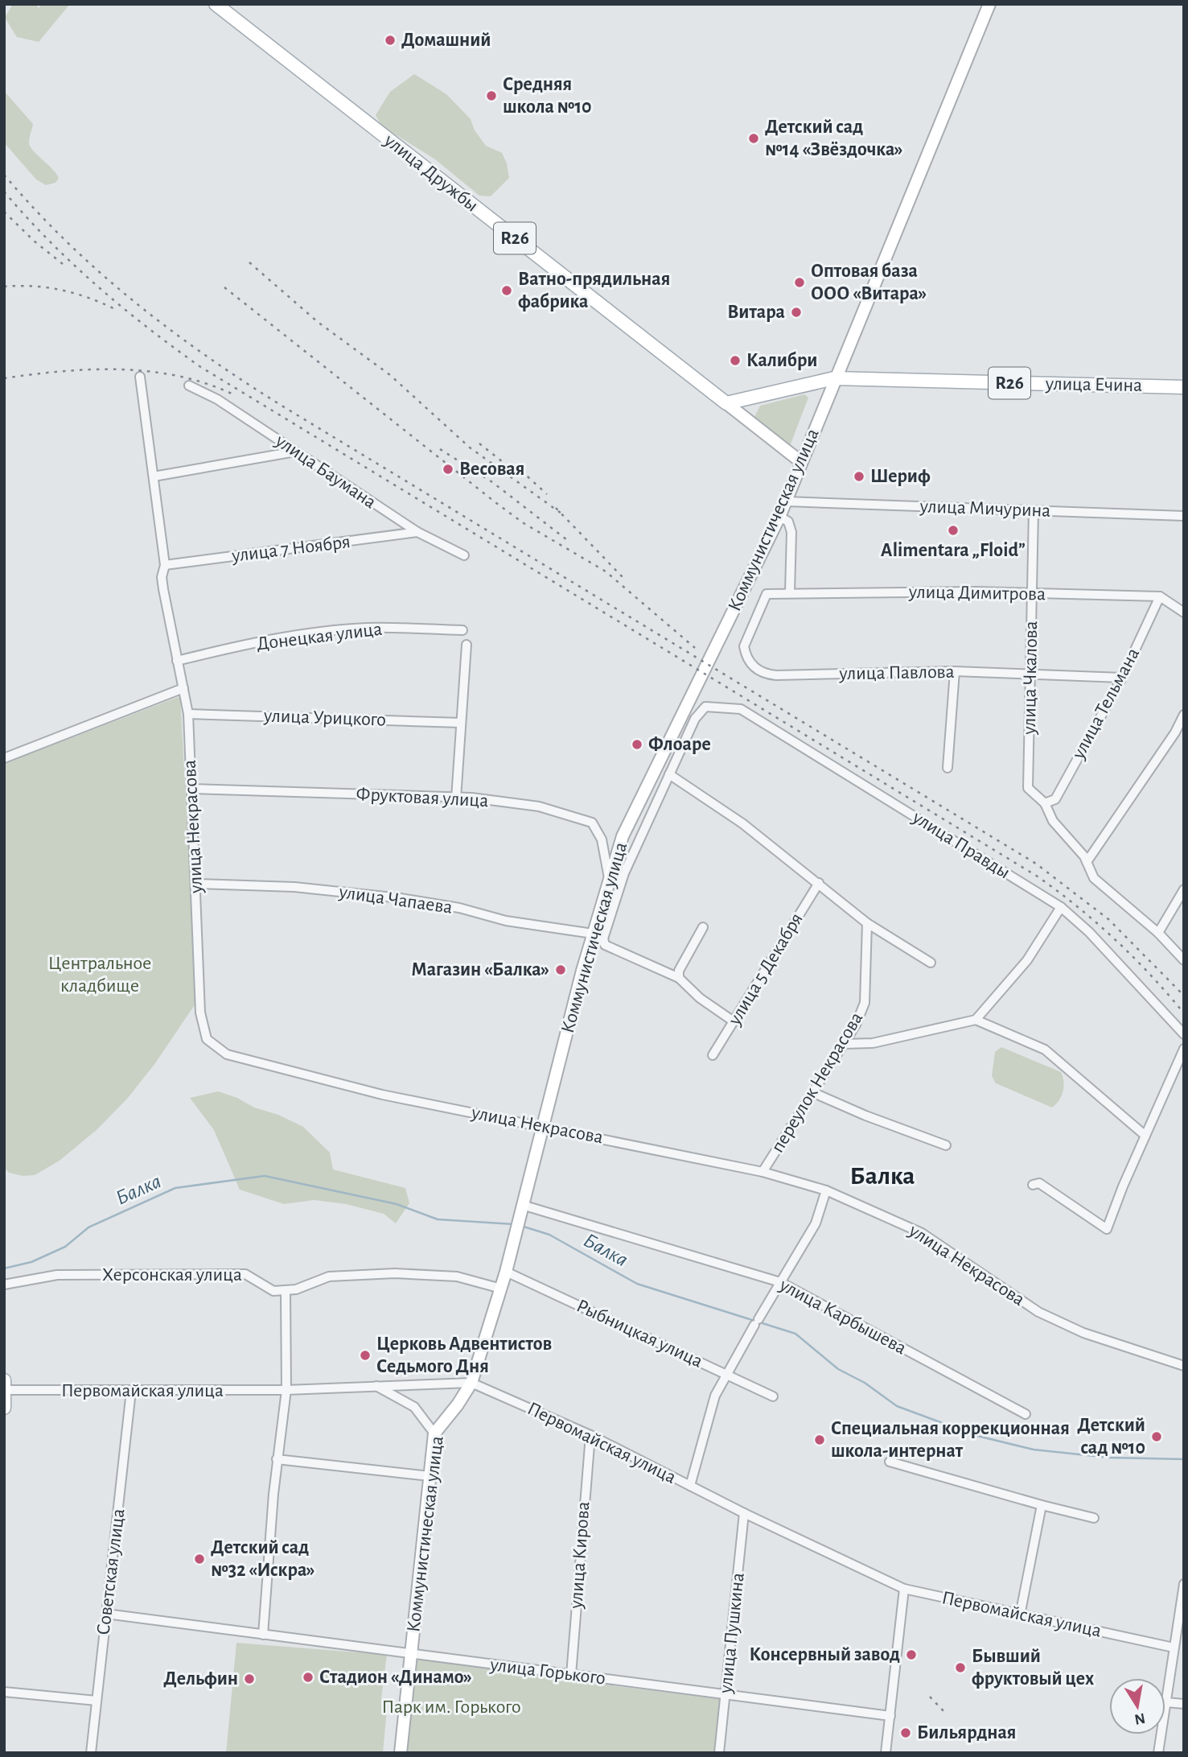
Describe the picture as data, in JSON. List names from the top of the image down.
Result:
{
  "streets": {
    "main road": [
      "улица Дружбы",
      "R26",
      "улица Ечина",
      "Коммунистическая улица"
    ],
    "street": [
      "улица Баумана",
      "улица Мичурина",
      "улица 7 Ноября",
      "улица Димитрова",
      "Донецкая улица",
      "улица Павлова",
      "улица Чкалова",
      "улица Тельмана",
      "улица Урицкого",
      "Фруктовая улица",
      "улица Некрасова",
      "улица Правды",
      "улица Чапаева",
      "улица 5 Декабря",
      "переулок Некрасова",
      "Херсонская улица",
      "улица Карбышева",
      "Рыбницкая улица",
      "Первомайская улица",
      "улица Кирова",
      "Советская улица",
      "улица Пушкина",
      "улица Горького"
    ]
  },
  "crossings": [
    ["улица Дружбы", "R26"],
    ["улица Дружбы", "Коммунистическая улица"],
    ["R26", "улица Ечина"],
    ["R26", "Коммунистическая улица"],
    ["улица Ечина", "Коммунистическая улица"],
    ["улица Баумана", "улица 7 Ноября"],
    ["улица Мичурина", "Коммунистическая улица"],
    ["улица Мичурина", "улица Чкалова"],
    ["Коммунистическая улица", "Фруктовая улица"],
    ["Коммунистическая улица", "улица Некрасова"],
    ["Коммунистическая улица", "улица Чапаева"],
    ["Коммунистическая улица", "улица Карбышева"],
    ["Коммунистическая улица", "Рыбницкая улица"],
    ["Коммунистическая улица", "Первомайская улица"],
    ["Коммунистическая улица", "улица Горького"],
    ["улица 7 Ноября", "улица Некрасова"],
    ["улица Димитрова", "улица Павлова"],
    ["улица Димитрова", "улица Чкалова"],
    ["улица Димитрова", "улица Тельмана"],
    ["Донецкая улица", "улица Некрасова"],
    ["улица Павлова", "улица Чкалова"],
    ["улица Павлова", "улица Тельмана"],
    ["улица Чкалова", "улица Тельмана"],
    ["улица Урицкого", "улица Некрасова"],
    ["Фруктовая улица", "улица Некрасова"],
    ["улица Некрасова", "улица Чапаева"],
    ["улица Некрасова", "переулок Некрасова"],
    ["Первомайская улица", "улица Кирова"],
    ["Первомайская улица", "Советская улица"],
    ["Первомайская улица", "улица Пушкина"],
    ["улица Кирова", "улица Горького"],
    ["Советская улица", "улица Горького"],
    ["улица Пушкина", "улица Горького"]
  ],
  "districts": ["Балка"],
  "water": ["Балка"],
  "parks": ["Центральное кладбище", "Парк им. Горького"],
  "places": [
    "Домашний",
    "Средняя школа №10",
    "Детский сад №14 «Звёздочка»",
    "Оптовая база ООО «Витара»",
    "Ватно-прядильная фабрика",
    "Витара",
    "Калибри",
    "Весовая",
    "Шериф",
    "Alimentara „Floid”",
    "Флоаре",
    "Магазин «Балка»",
    "Церковь Адвентистов Седьмого Дня",
    "Детский сад №10",
    "Специальная коррекционная школа-интернат",
    "Детский сад №32 «Искра»",
    "Консервный завод",
    "Бывший фруктовый цех",
    "Стадион «Динамо»",
    "Дельфин",
    "Бильярдная"
  ],
  "north": "bottom"
}
